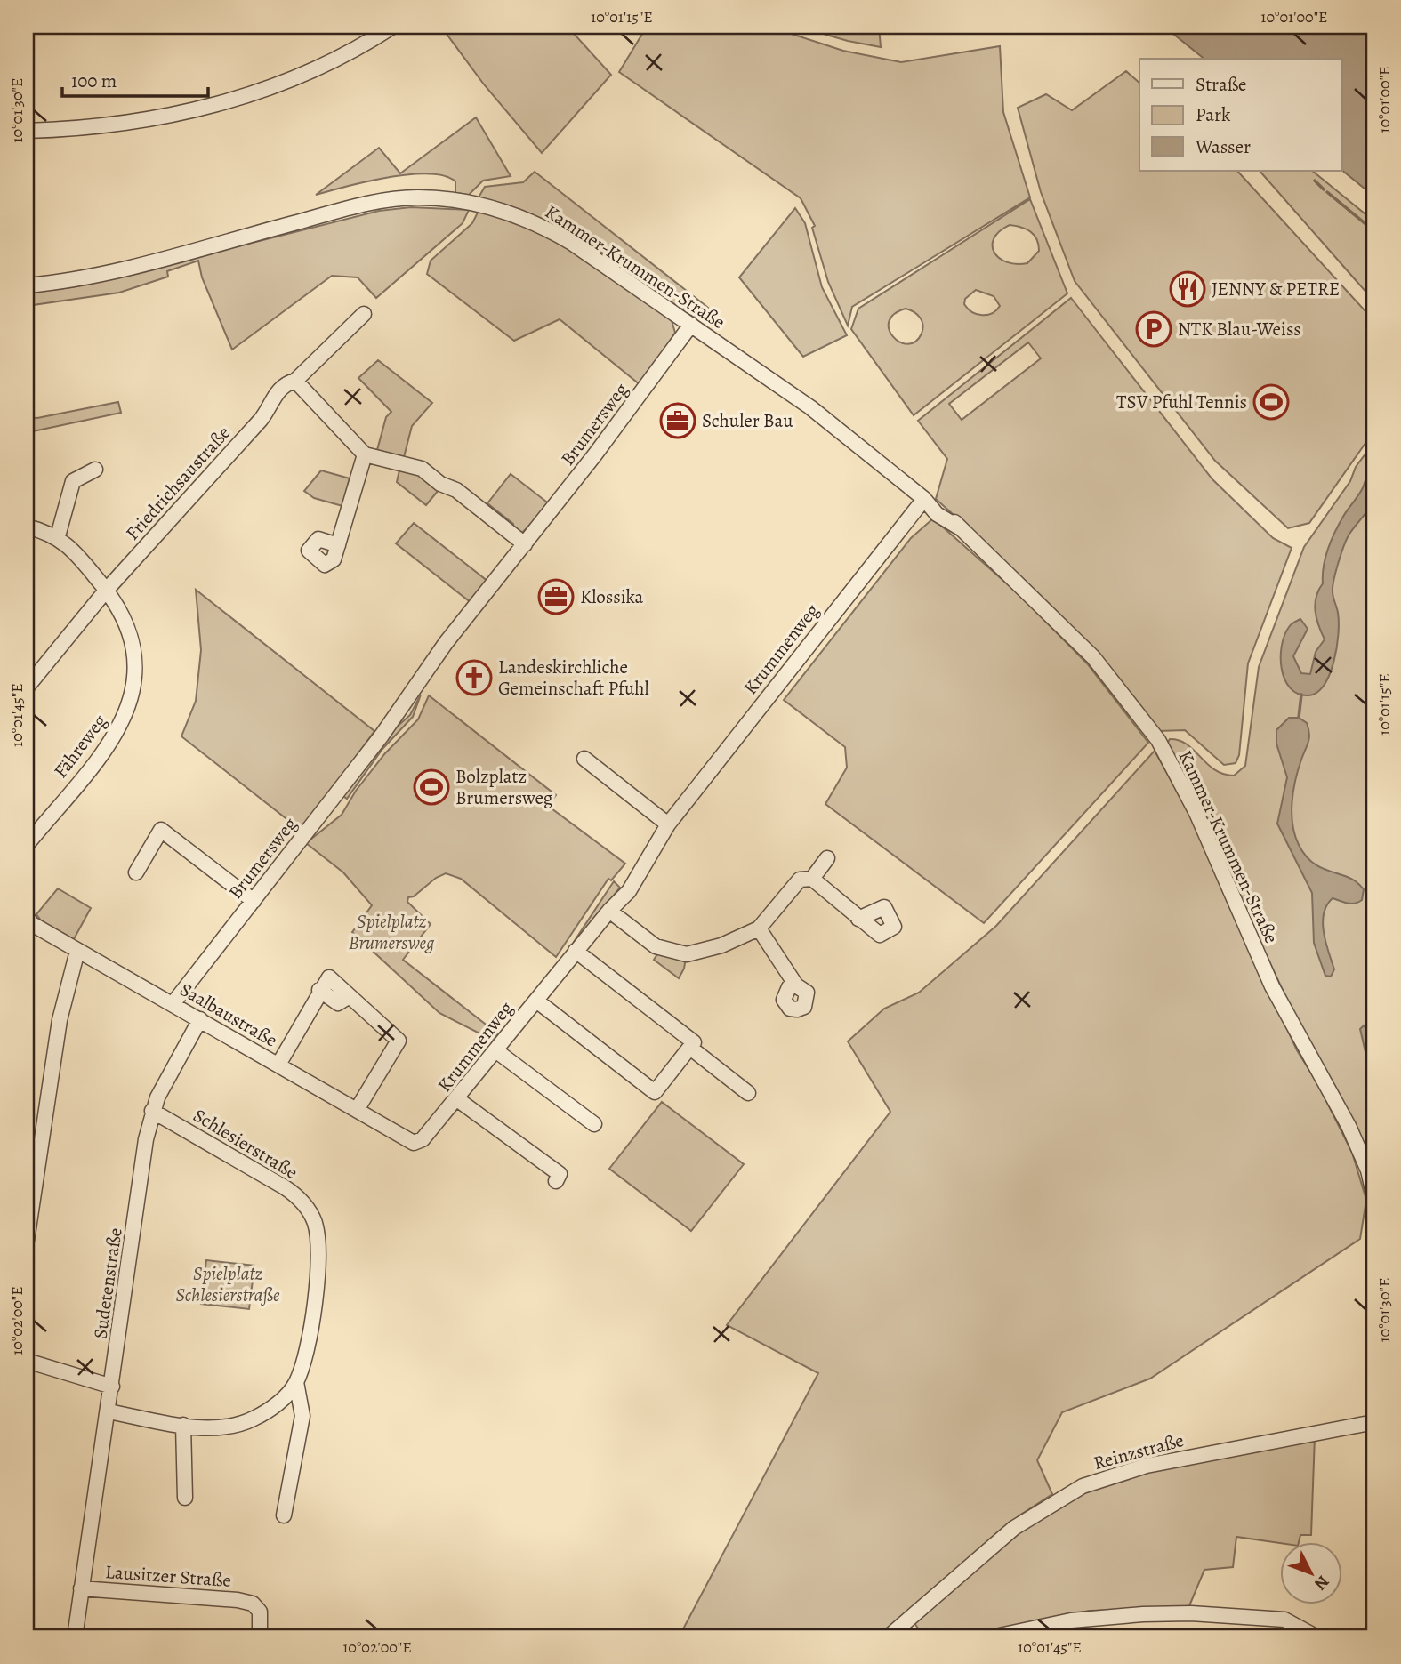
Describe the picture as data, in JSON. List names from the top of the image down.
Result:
{
  "streets": {
    "street": [
      "Kammer-Krummen-Straße",
      "Brumersweg",
      "Friedrichsaustraße",
      "Krummenweg",
      "Fähreweg",
      "Saalbaustraße",
      "Schlesierstraße",
      "Sudetenstraße",
      "Reinzstraße",
      "Lausitzer Straße"
    ]
  },
  "crossings": [
    ["Kammer-Krummen-Straße", "Brumersweg"],
    ["Kammer-Krummen-Straße", "Krummenweg"],
    ["Brumersweg", "Saalbaustraße"],
    ["Friedrichsaustraße", "Fähreweg"],
    ["Krummenweg", "Saalbaustraße"],
    ["Saalbaustraße", "Sudetenstraße"],
    ["Schlesierstraße", "Sudetenstraße"],
    ["Sudetenstraße", "Lausitzer Straße"]
  ],
  "parks": ["Spielplatz Brumersweg", "Spielplatz Schlesierstraße"],
  "places": {
    "restaurant": ["JENNY & PETRE"],
    "parking": ["NTK Blau-Weiss"],
    "sports": ["TSV Pfuhl Tennis", "Bolzplatz Brumersweg"],
    "office": ["Schuler Bau", "Klossika"],
    "church": ["Landeskirchliche Gemeinschaft Pfuhl"]
  },
  "legend": ["Straße", "Park", "Wasser"],
  "scale_bar": "100 m",
  "north": "bottom right",
  "coordinates": [
    "10°01'15\"E",
    "10°01'00\"E",
    "10°01'30\"E",
    "10°01'45\"E",
    "10°02'00\"E"
  ]
}
